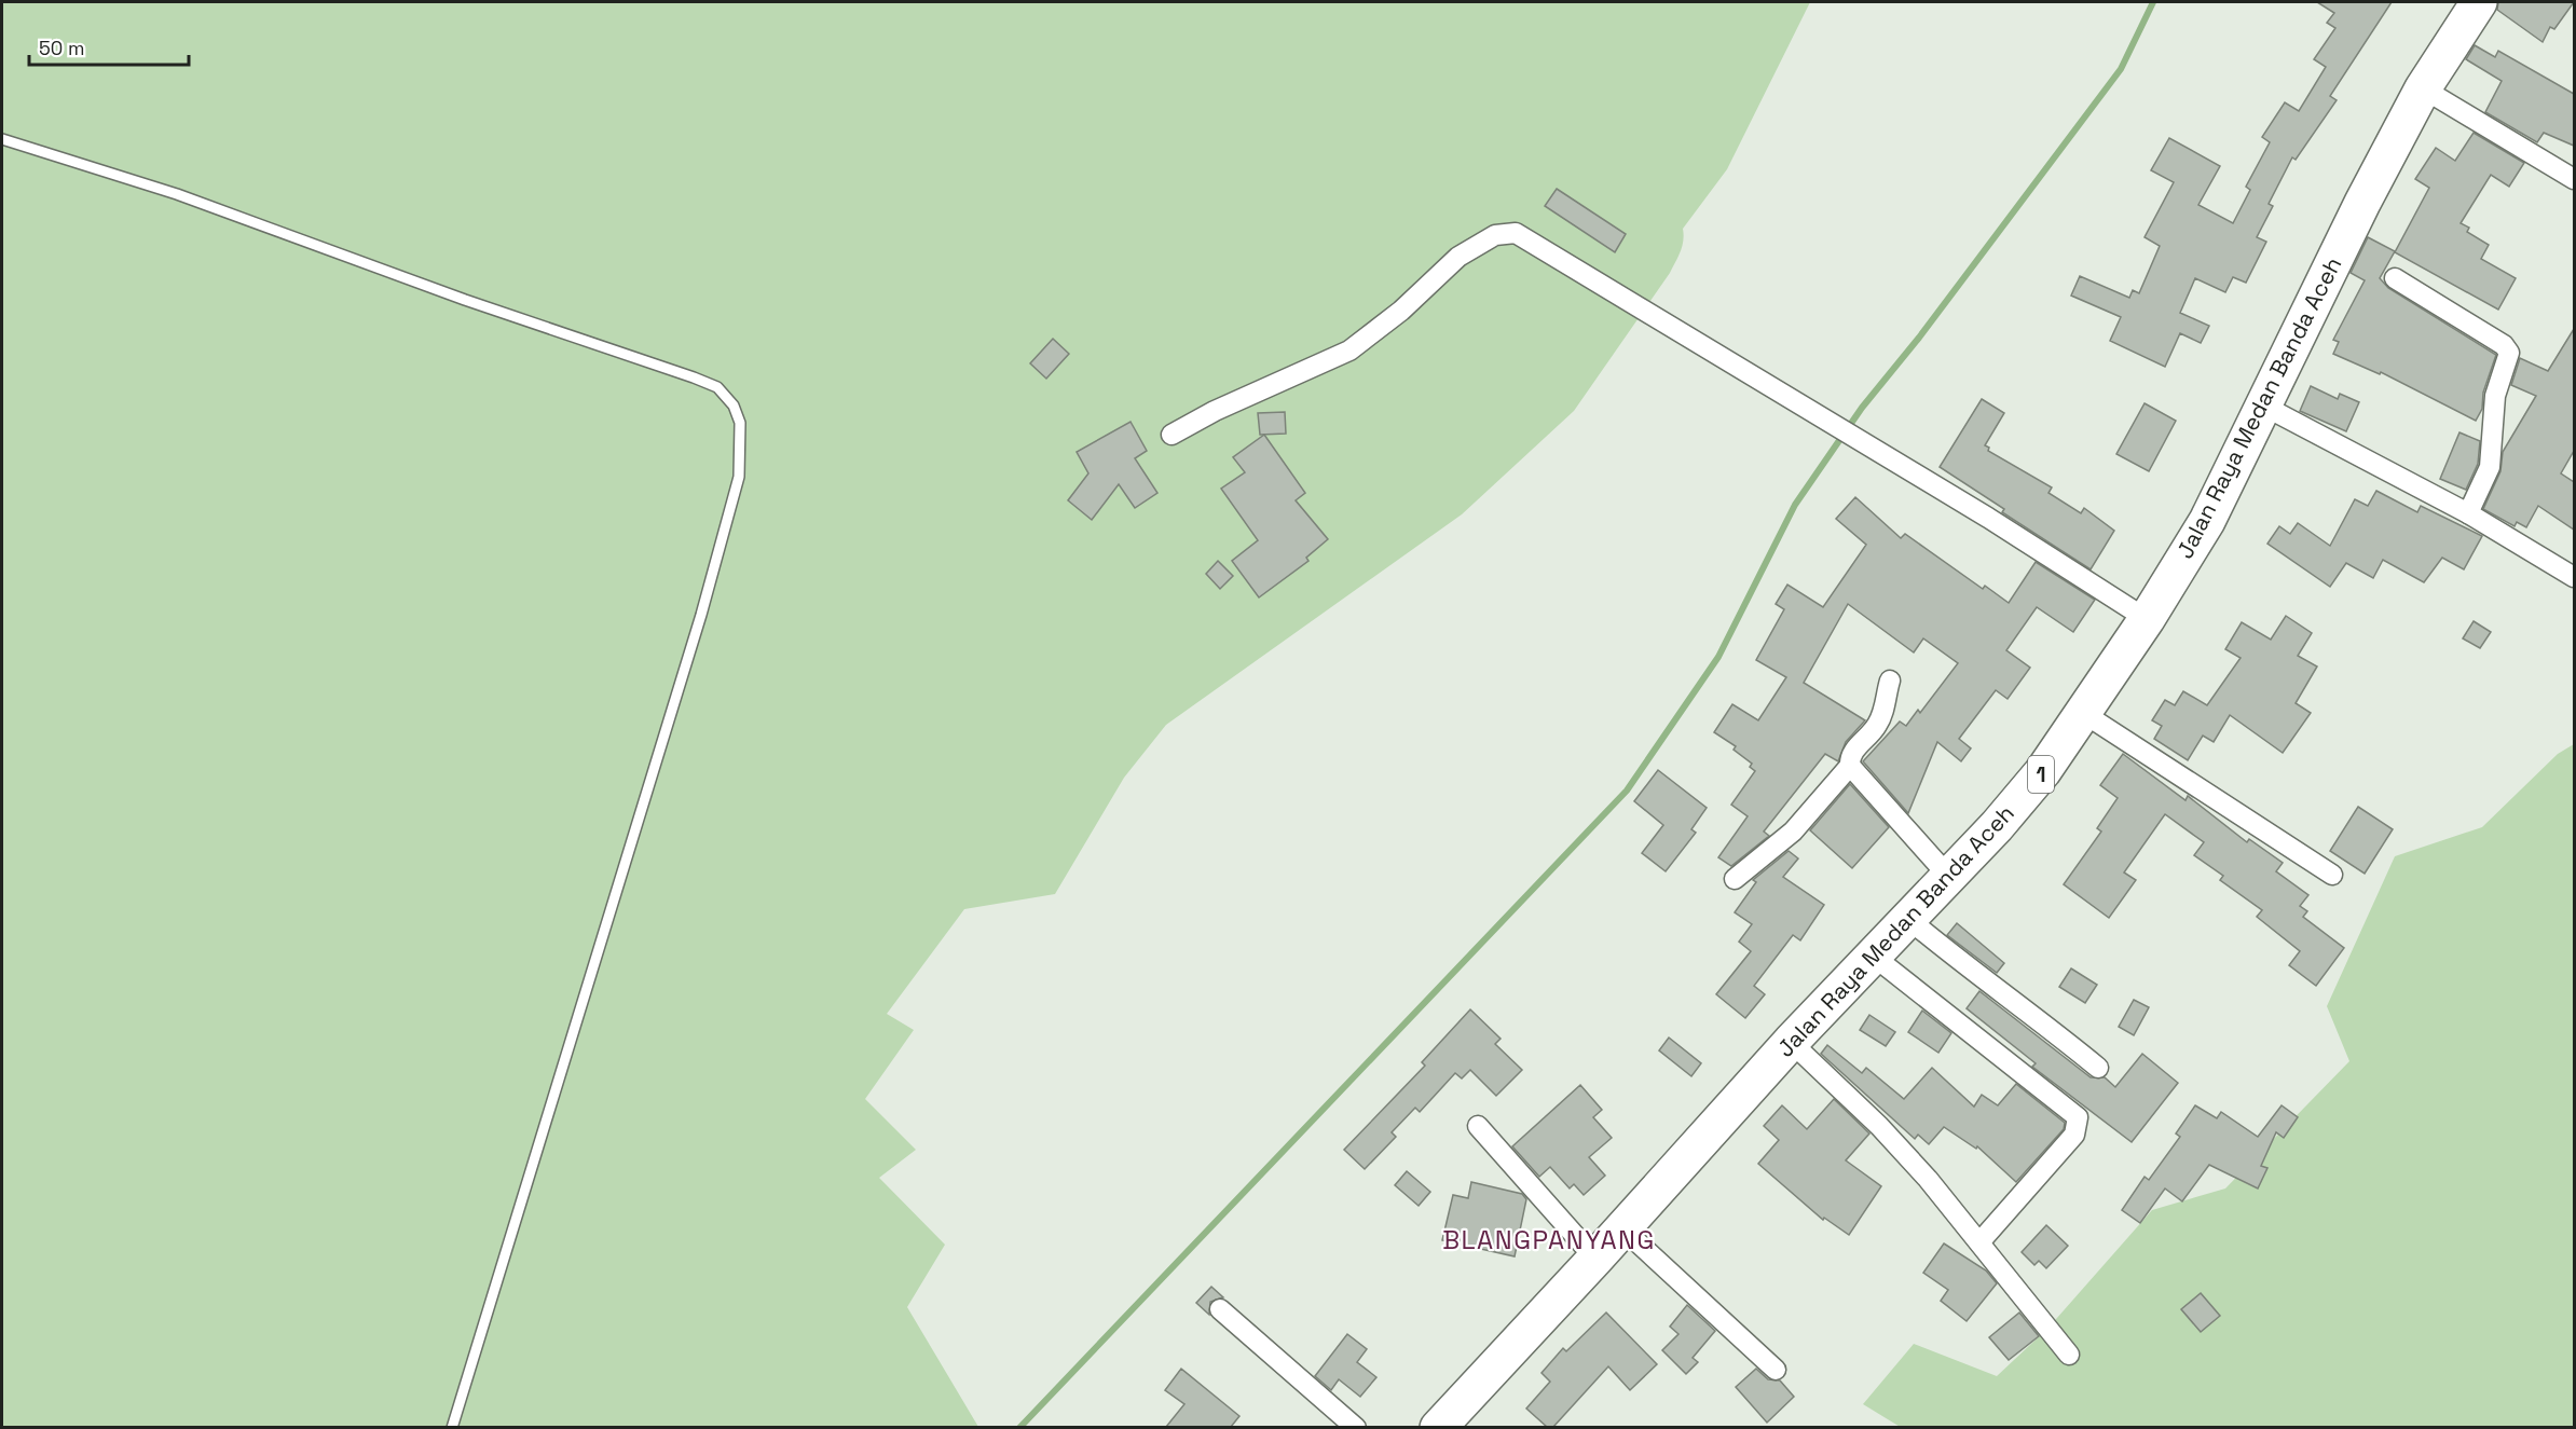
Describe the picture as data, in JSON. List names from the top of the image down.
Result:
{
  "streets": {
    "highway": ["Jalan Raya Medan Banda Aceh", "1"]
  },
  "districts": ["BLANGPANYANG"],
  "scale_bar": "50 m"
}
